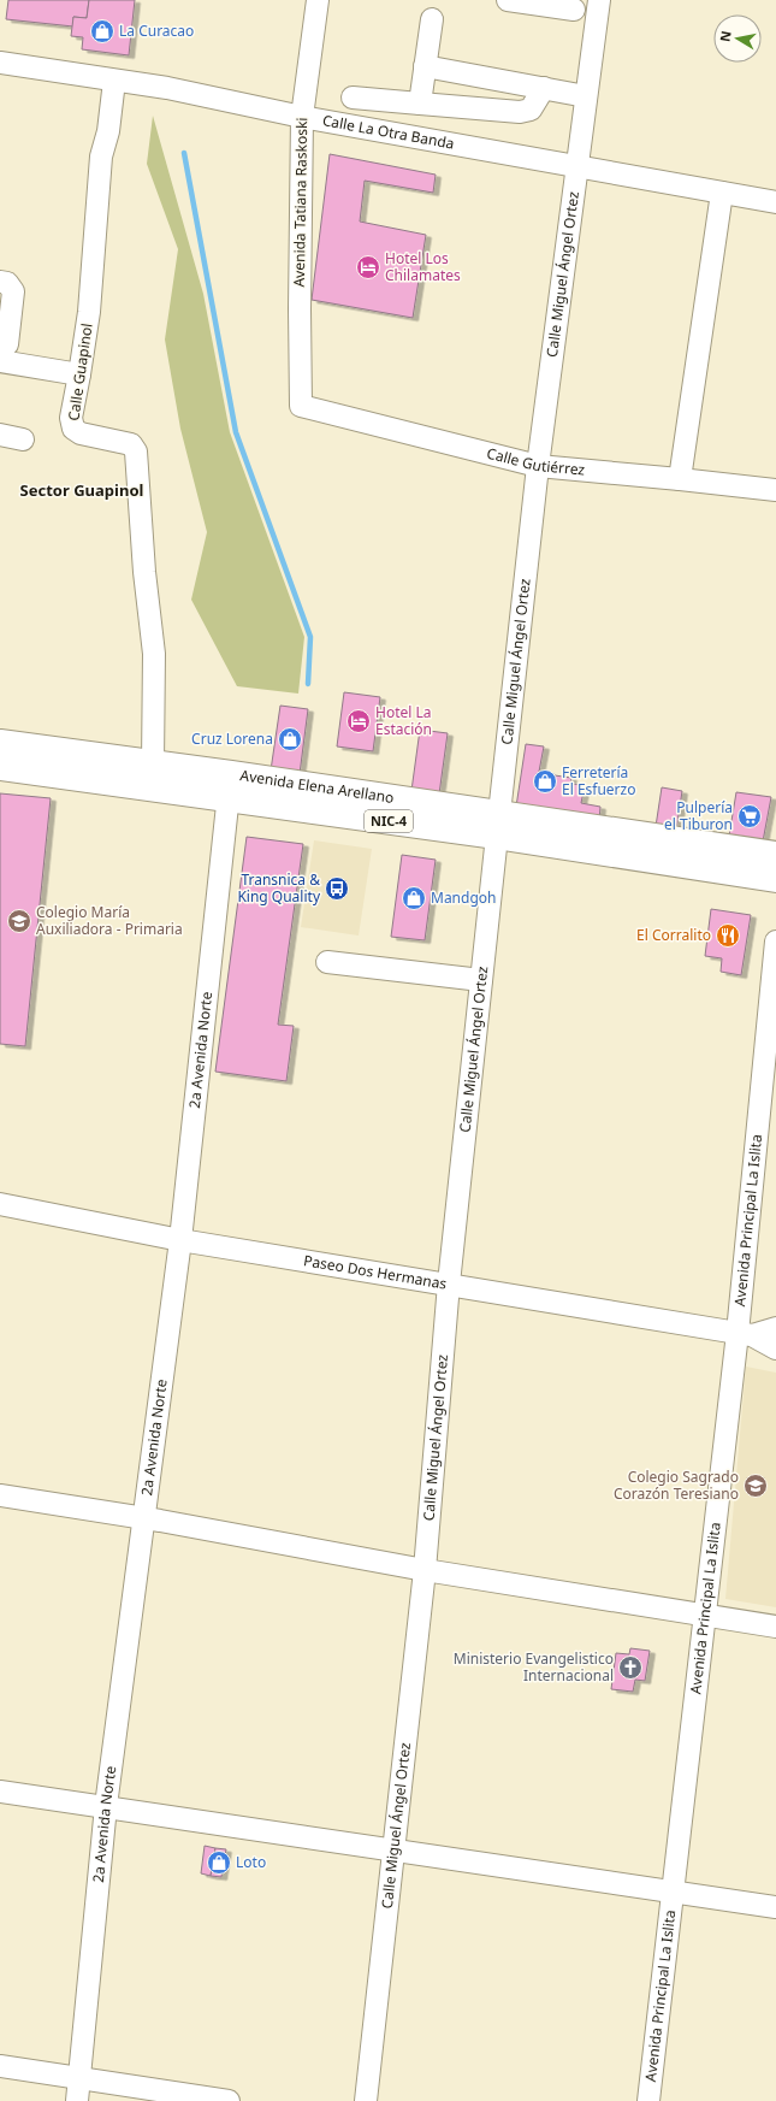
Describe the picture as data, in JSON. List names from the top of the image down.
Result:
{
  "streets": {
    "highway": ["Avenida Elena Arellano", "NIC-4"],
    "street": [
      "Calle La Otra Banda",
      "Avenida Tatiana Raskoski",
      "Calle Miguel Ángel Ortez",
      "Calle Guapinol",
      "Calle Gutiérrez",
      "2a Avenida Norte",
      "Avenida Principal La Islita",
      "Paseo Dos Hermanas"
    ]
  },
  "crossings": [
    ["Calle La Otra Banda", "Avenida Tatiana Raskoski"],
    ["Calle La Otra Banda", "Calle Miguel Ángel Ortez"],
    ["Calle La Otra Banda", "Calle Guapinol"],
    ["Avenida Tatiana Raskoski", "Calle Gutiérrez"],
    ["Calle Miguel Ángel Ortez", "Calle Gutiérrez"],
    ["Calle Miguel Ángel Ortez", "Avenida Elena Arellano"],
    ["Calle Miguel Ángel Ortez", "Paseo Dos Hermanas"],
    ["Calle Guapinol", "Avenida Elena Arellano"],
    ["Avenida Elena Arellano", "2a Avenida Norte"],
    ["2a Avenida Norte", "Paseo Dos Hermanas"],
    ["Avenida Principal La Islita", "Paseo Dos Hermanas"]
  ],
  "districts": ["Sector Guapinol"],
  "places": {
    "shop": [
      "La Curacao",
      "Cruz Lorena",
      "Ferretería El Esfuerzo",
      "Mandgoh",
      "Loto"
    ],
    "hotel": ["Hotel Los Chilamates", "Hotel La Estación"],
    "supermarket": ["Pulpería el Tiburon"],
    "bus stop": ["Transnica & King Quality"],
    "school or university": ["Colegio María Auxiliadora - Primaria", "Colegio Sagrado Corazón Teresiano"],
    "restaurant": ["El Corralito"],
    "church": ["Ministerio Evangelistico Internacional"]
  },
  "north": "left"
}
